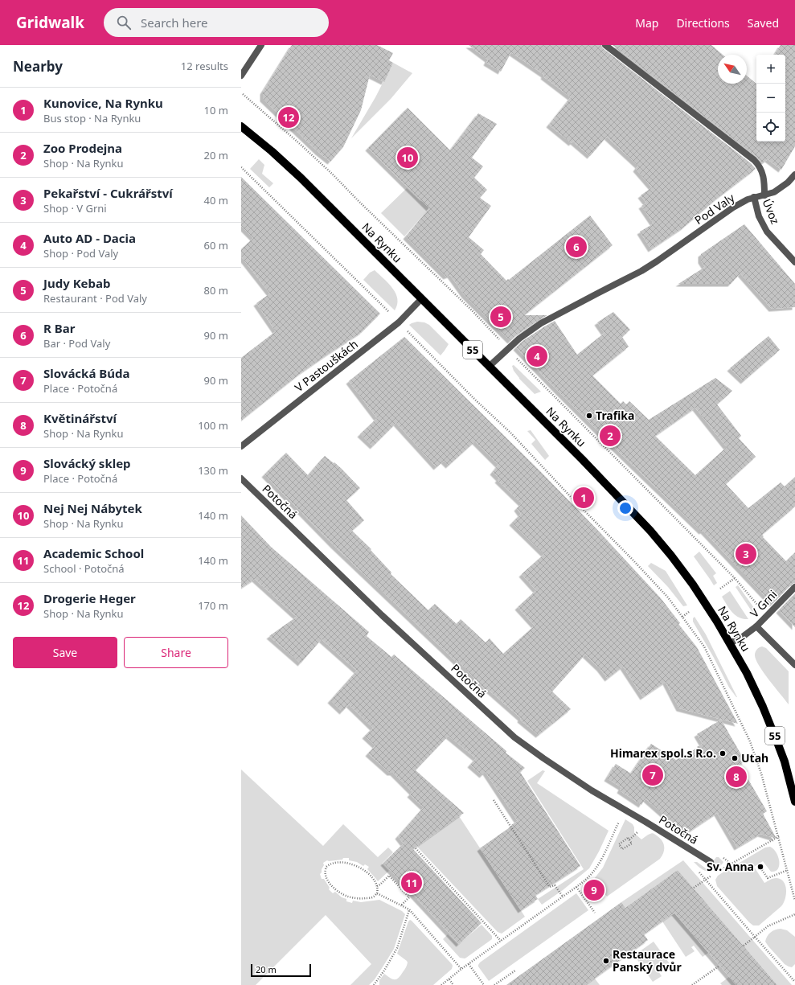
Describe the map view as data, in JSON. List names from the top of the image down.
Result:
{
  "streets": {
    "main road": ["Na Rynku", "55"],
    "street": [
      "Pod Valy",
      "Úvoz",
      "V Pastouškách",
      "Potočná",
      "V Grni"
    ]
  },
  "crossings": [
    ["Pod Valy", "Úvoz"],
    ["Pod Valy", "Na Rynku"],
    ["Na Rynku", "V Pastouškách"],
    ["Na Rynku", "V Grni"]
  ],
  "places": [
    "Trafika",
    "Himarex spol.s R.o.",
    "Utah",
    "Sv. Anna",
    "Restaurace Panský dvůr"
  ],
  "scale_bar": "20 m",
  "north": "top left",
  "page": {
    "header": "Gridwalk",
    "search": "Search here",
    "nav": ["Map", "Directions", "Saved"],
    "heading": ["Nearby", "12 results"],
    "map_buttons": ["+", "−"],
    "list": [
      {
        "mark": "1",
        "name": "Kunovice, Na Rynku",
        "note": "Bus stop · Na Rynku",
        "value": "10 m"
      },
      {
        "mark": "2",
        "name": "Zoo Prodejna",
        "note": "Shop · Na Rynku",
        "value": "20 m"
      },
      {
        "mark": "3",
        "name": "Pekařství - Cukrářství",
        "note": "Shop · V Grni",
        "value": "40 m"
      },
      {
        "mark": "4",
        "name": "Auto AD - Dacia",
        "note": "Shop · Pod Valy",
        "value": "60 m"
      },
      {
        "mark": "5",
        "name": "Judy Kebab",
        "note": "Restaurant · Pod Valy",
        "value": "80 m"
      },
      {
        "mark": "6",
        "name": "R Bar",
        "note": "Bar · Pod Valy",
        "value": "90 m"
      },
      {
        "mark": "7",
        "name": "Slovácká Búda",
        "note": "Place · Potočná",
        "value": "90 m"
      },
      {
        "mark": "8",
        "name": "Květinářství",
        "note": "Shop · Na Rynku",
        "value": "100 m"
      },
      {
        "mark": "9",
        "name": "Slovácký sklep",
        "note": "Place · Potočná",
        "value": "130 m"
      },
      {
        "mark": "10",
        "name": "Nej Nej Nábytek",
        "note": "Shop · Na Rynku",
        "value": "140 m"
      },
      {
        "mark": "11",
        "name": "Academic School",
        "note": "School · Potočná",
        "value": "140 m"
      },
      {
        "mark": "12",
        "name": "Drogerie Heger",
        "note": "Shop · Na Rynku",
        "value": "170 m"
      }
    ],
    "pins": [
      "12",
      "10",
      "6",
      "5",
      "4",
      "2",
      "1",
      "3",
      "7",
      "8",
      "11",
      "9"
    ],
    "buttons": ["Save", "Share"],
    "scale": "20 m"
  }
}
